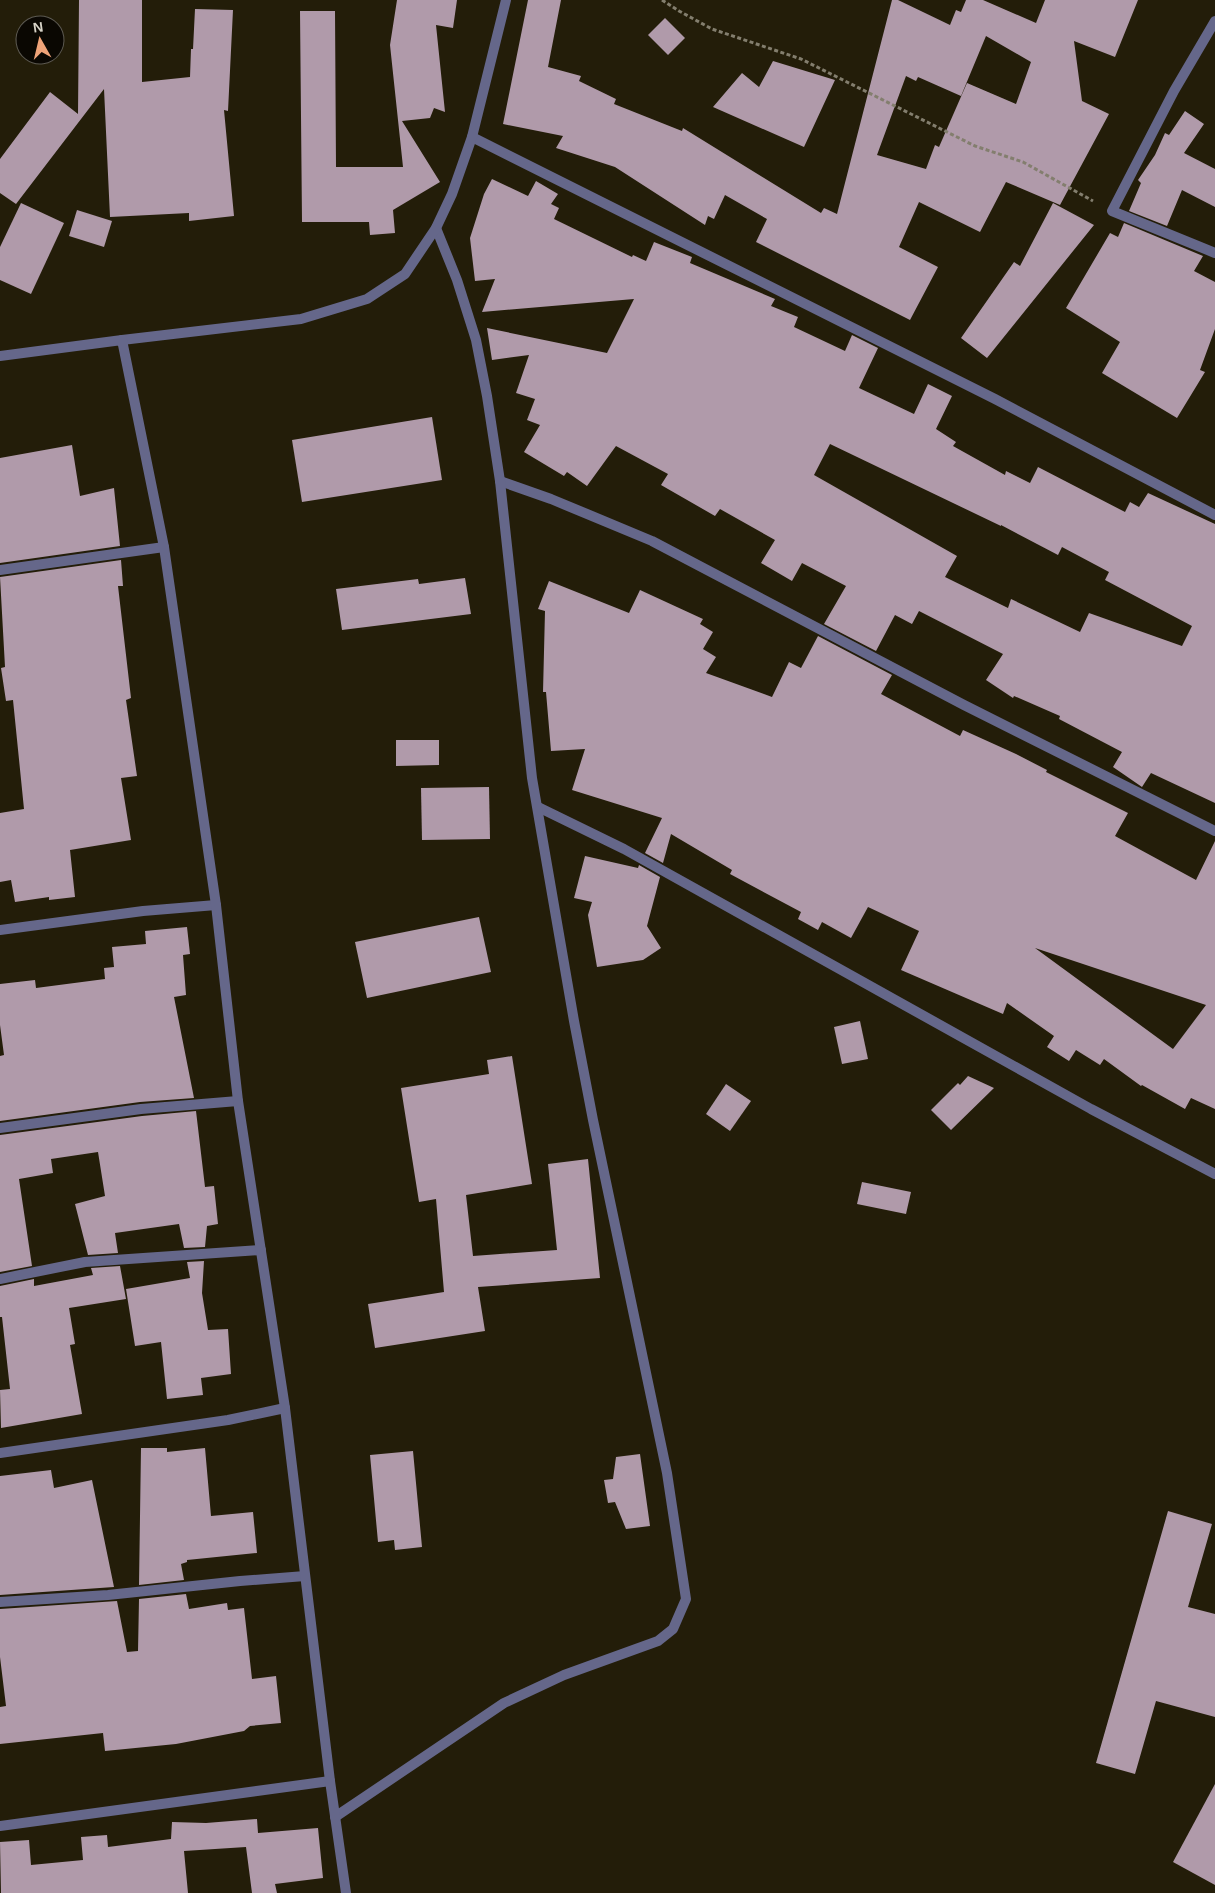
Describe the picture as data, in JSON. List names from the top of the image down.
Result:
{
  "north": "top"
}
